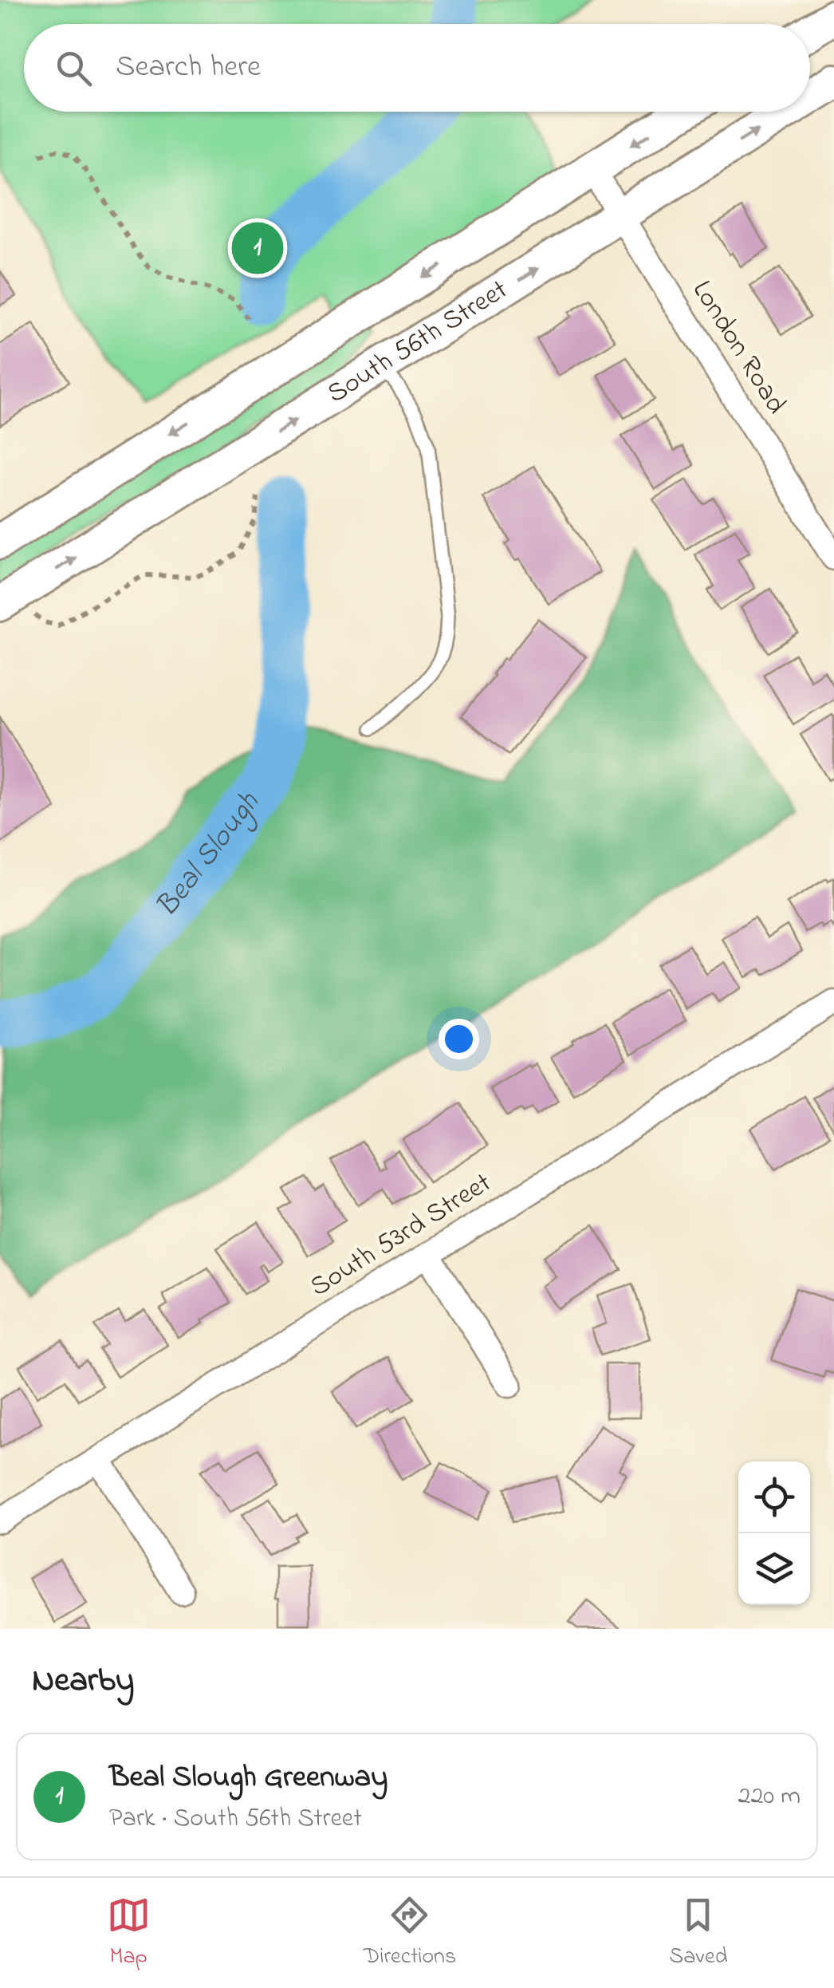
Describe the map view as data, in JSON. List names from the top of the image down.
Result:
{
  "streets": {
    "main road": ["South 56th Street"],
    "street": ["London Road", "South 53rd Street"]
  },
  "crossings": [
    ["South 56th Street", "London Road"]
  ],
  "water": ["Beal Slough"],
  "page": {
    "search": "Search here",
    "pins": "1",
    "heading": "Nearby",
    "list": [
      {
        "mark": "1",
        "name": "Beal Slough Greenway",
        "note": "Park · South 56th Street",
        "value": "220 m"
      }
    ],
    "nav": ["Map", "Directions", "Saved"]
  }
}
